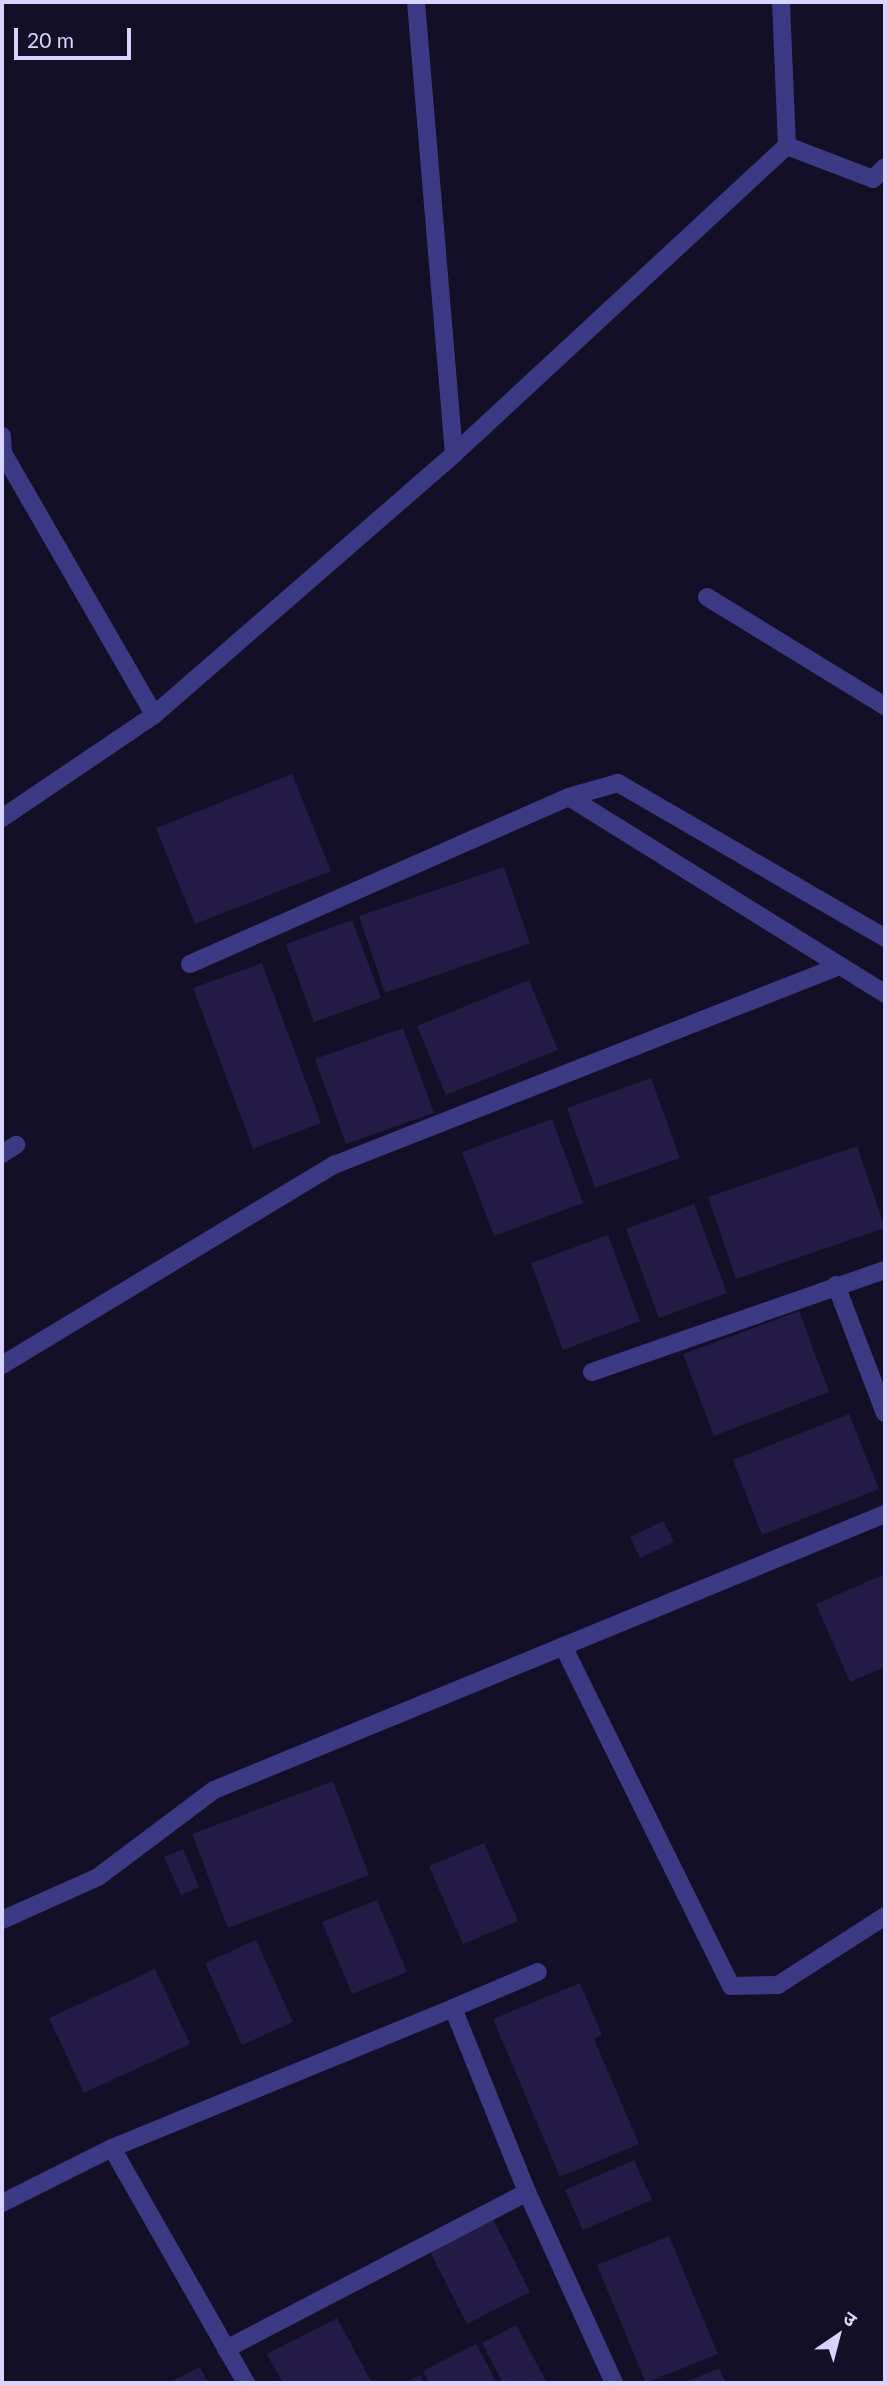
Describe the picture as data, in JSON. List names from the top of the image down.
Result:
{
  "scale_bar": "20 m",
  "north": "top right"
}
